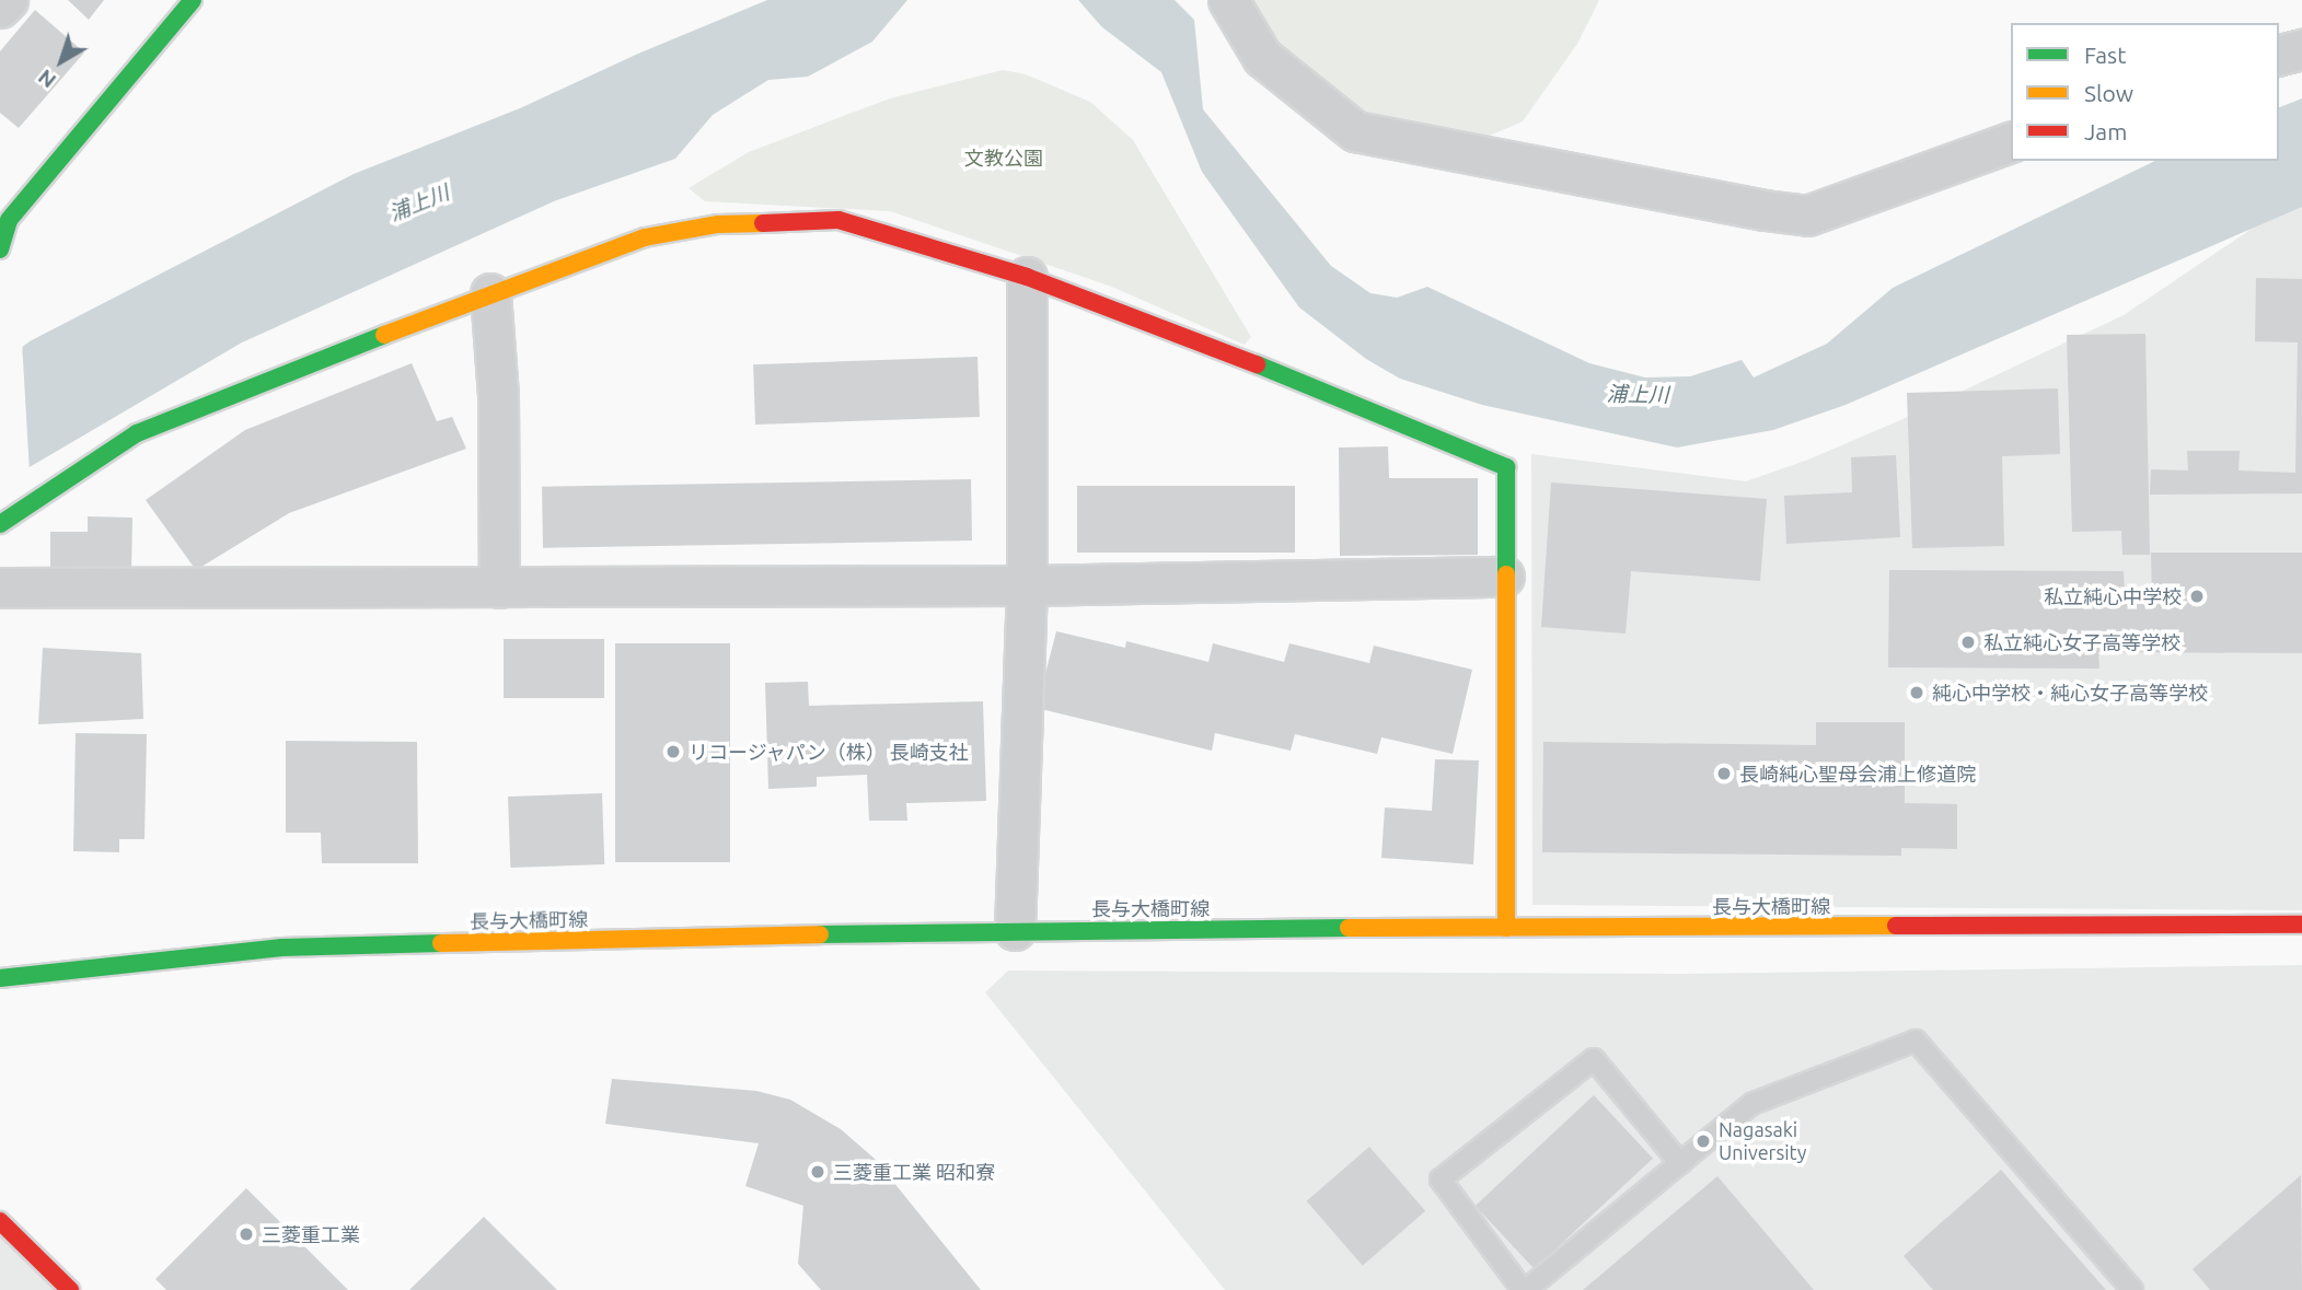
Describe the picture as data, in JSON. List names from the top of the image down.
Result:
{
  "streets": {
    "main road": ["長与大橋町線"]
  },
  "water": ["浦上川"],
  "parks": ["文教公園"],
  "places": [
    "私立純心中学校",
    "私立純心女子高等学校",
    "純心中学校・純心女子高等学校",
    "リコージャパン（株） 長崎支社",
    "長崎純心聖母会浦上修道院",
    "Nagasaki University",
    "三菱重工業 昭和寮",
    "三菱重工業"
  ],
  "legend": ["Fast", "Slow", "Jam"],
  "north": "bottom left"
}
